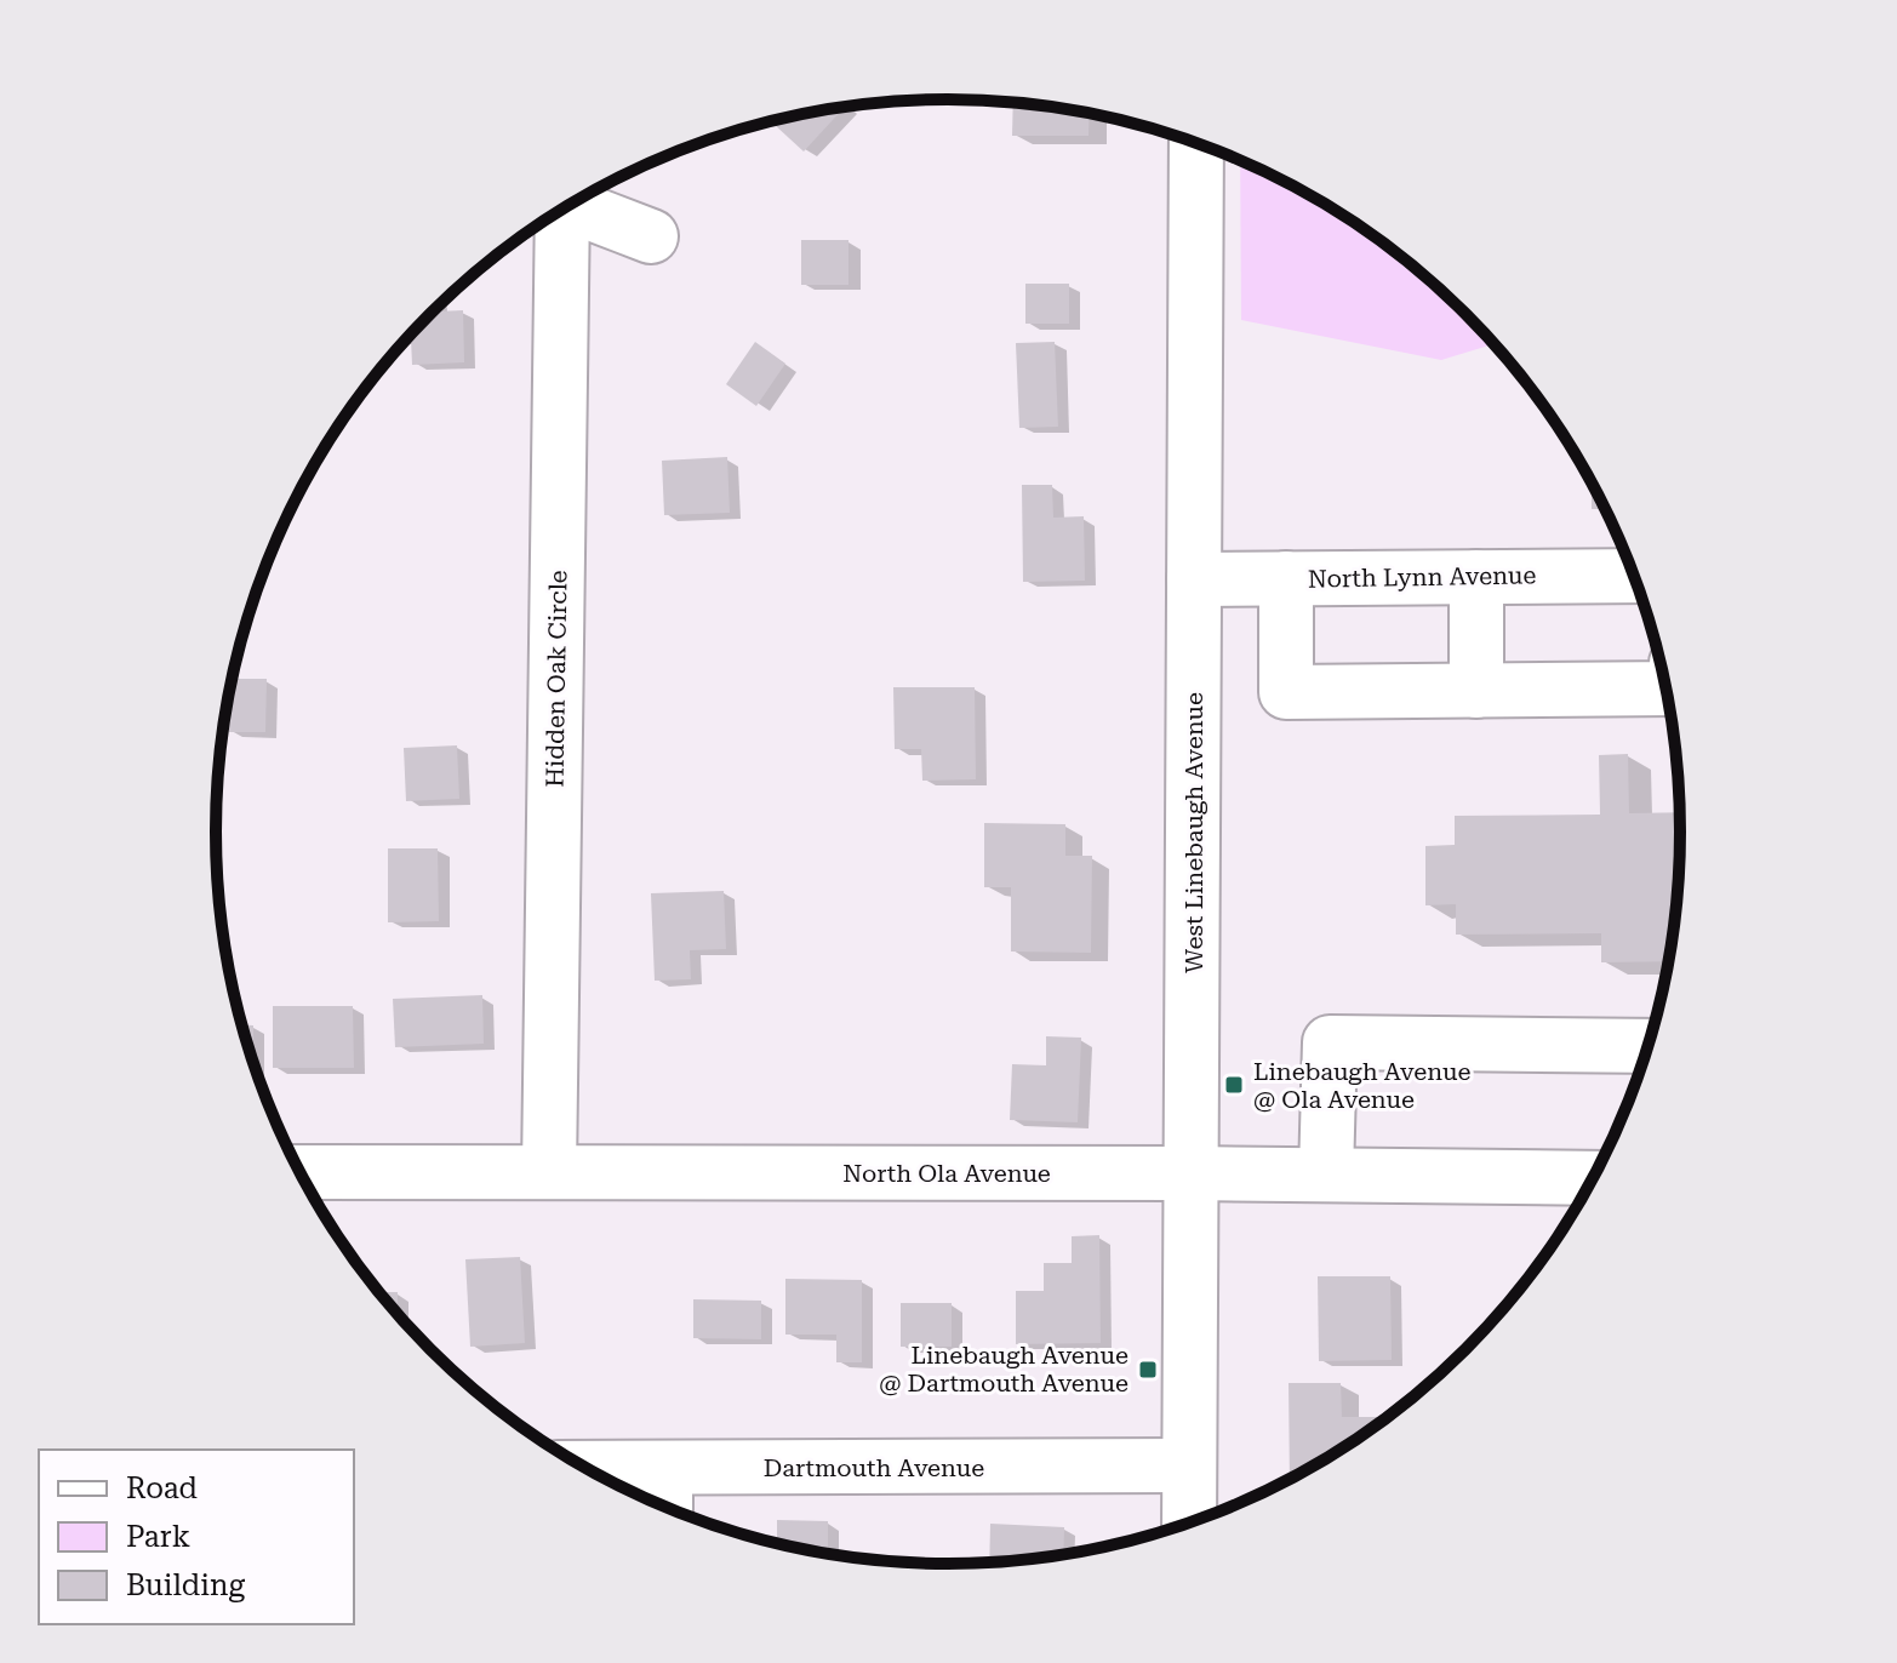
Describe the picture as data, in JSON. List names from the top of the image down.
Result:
{
  "streets": {
    "street": [
      "North Lynn Avenue",
      "Hidden Oak Circle",
      "West Linebaugh Avenue",
      "North Ola Avenue",
      "Dartmouth Avenue"
    ]
  },
  "crossings": [
    ["North Lynn Avenue", "West Linebaugh Avenue"],
    ["Hidden Oak Circle", "North Ola Avenue"],
    ["West Linebaugh Avenue", "North Ola Avenue"],
    ["West Linebaugh Avenue", "Dartmouth Avenue"]
  ],
  "places": {
    "transit": ["Linebaugh Avenue @ Ola Avenue", "Linebaugh Avenue @ Dartmouth Avenue"]
  },
  "legend": ["Road", "Park", "Building"]
}
